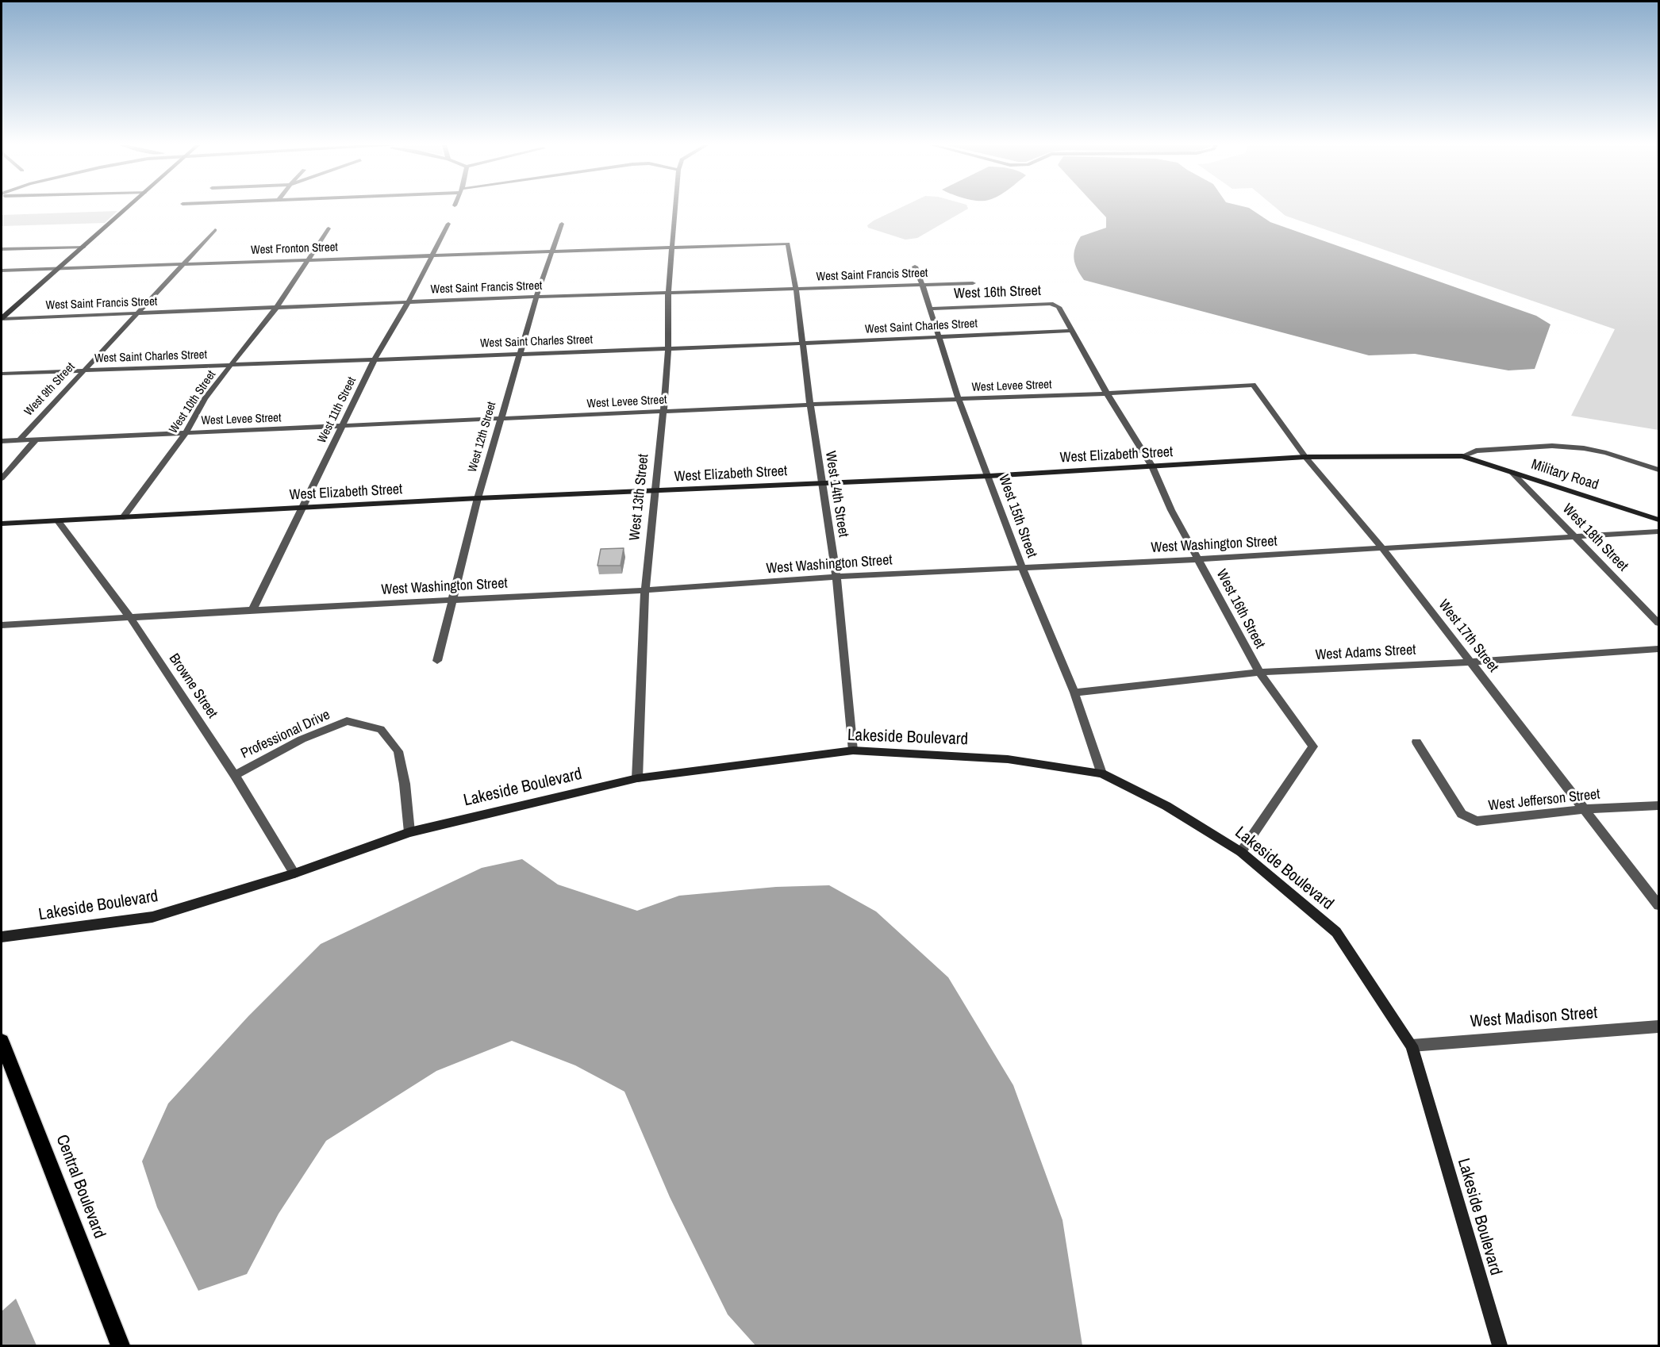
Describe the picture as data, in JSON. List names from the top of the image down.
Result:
{
  "streets": {
    "main road": ["Central Boulevard"],
    "street": [
      "West Fronton Street",
      "West Saint Francis Street",
      "West 16th Street",
      "West Saint Charles Street",
      "West Levee Street",
      "West 9th Street",
      "West 10th Street",
      "West 11th Street",
      "West 12th Street",
      "West Elizabeth Street",
      "Military Road",
      "West 14th Street",
      "West 13th Street",
      "West 15th Street",
      "West 18th Street",
      "West Washington Street",
      "West 17th Street",
      "West Adams Street",
      "Browne Street",
      "Professional Drive",
      "Lakeside Boulevard",
      "West Jefferson Street",
      "West Madison Street"
    ]
  },
  "crossings": [
    ["West Fronton Street", "West 9th Street"],
    ["West Fronton Street", "West 10th Street"],
    ["West Fronton Street", "West 11th Street"],
    ["West Fronton Street", "West 12th Street"],
    ["West Fronton Street", "West 14th Street"],
    ["West Fronton Street", "West 13th Street"],
    ["West Saint Francis Street", "West 9th Street"],
    ["West Saint Francis Street", "West 10th Street"],
    ["West Saint Francis Street", "West 11th Street"],
    ["West Saint Francis Street", "West 12th Street"],
    ["West Saint Francis Street", "West 14th Street"],
    ["West Saint Francis Street", "West 13th Street"],
    ["West Saint Francis Street", "West 15th Street"],
    ["West 16th Street", "West Saint Charles Street"],
    ["West 16th Street", "West Levee Street"],
    ["West 16th Street", "West Elizabeth Street"],
    ["West 16th Street", "West 15th Street"],
    ["West 16th Street", "West Washington Street"],
    ["West 16th Street", "West Adams Street"],
    ["West 16th Street", "Lakeside Boulevard"],
    ["West Saint Charles Street", "West 9th Street"],
    ["West Saint Charles Street", "West 10th Street"],
    ["West Saint Charles Street", "West 11th Street"],
    ["West Saint Charles Street", "West 12th Street"],
    ["West Saint Charles Street", "West 14th Street"],
    ["West Saint Charles Street", "West 13th Street"],
    ["West Saint Charles Street", "West 15th Street"],
    ["West Levee Street", "West 9th Street"],
    ["West Levee Street", "West 10th Street"],
    ["West Levee Street", "West 11th Street"],
    ["West Levee Street", "West 12th Street"],
    ["West Levee Street", "West 14th Street"],
    ["West Levee Street", "West 13th Street"],
    ["West Levee Street", "West 15th Street"],
    ["West Levee Street", "West 17th Street"],
    ["West 10th Street", "West Elizabeth Street"],
    ["West 11th Street", "West Elizabeth Street"],
    ["West 11th Street", "West Washington Street"],
    ["West 12th Street", "West Elizabeth Street"],
    ["West 12th Street", "West Washington Street"],
    ["West Elizabeth Street", "Military Road"],
    ["West Elizabeth Street", "West 14th Street"],
    ["West Elizabeth Street", "West 13th Street"],
    ["West Elizabeth Street", "West 15th Street"],
    ["West Elizabeth Street", "West 17th Street"],
    ["West Elizabeth Street", "Browne Street"],
    ["Military Road", "West 18th Street"],
    ["West 14th Street", "West Washington Street"],
    ["West 14th Street", "Lakeside Boulevard"],
    ["West 13th Street", "West Washington Street"],
    ["West 13th Street", "Lakeside Boulevard"],
    ["West 15th Street", "West Washington Street"],
    ["West 15th Street", "West Adams Street"],
    ["West 15th Street", "Lakeside Boulevard"],
    ["West 18th Street", "West Washington Street"],
    ["West Washington Street", "West 17th Street"],
    ["West Washington Street", "Browne Street"],
    ["West 17th Street", "West Adams Street"],
    ["West 17th Street", "West Jefferson Street"],
    ["Browne Street", "Professional Drive"],
    ["Browne Street", "Lakeside Boulevard"],
    ["Professional Drive", "Lakeside Boulevard"],
    ["Lakeside Boulevard", "West Madison Street"]
  ]
}
